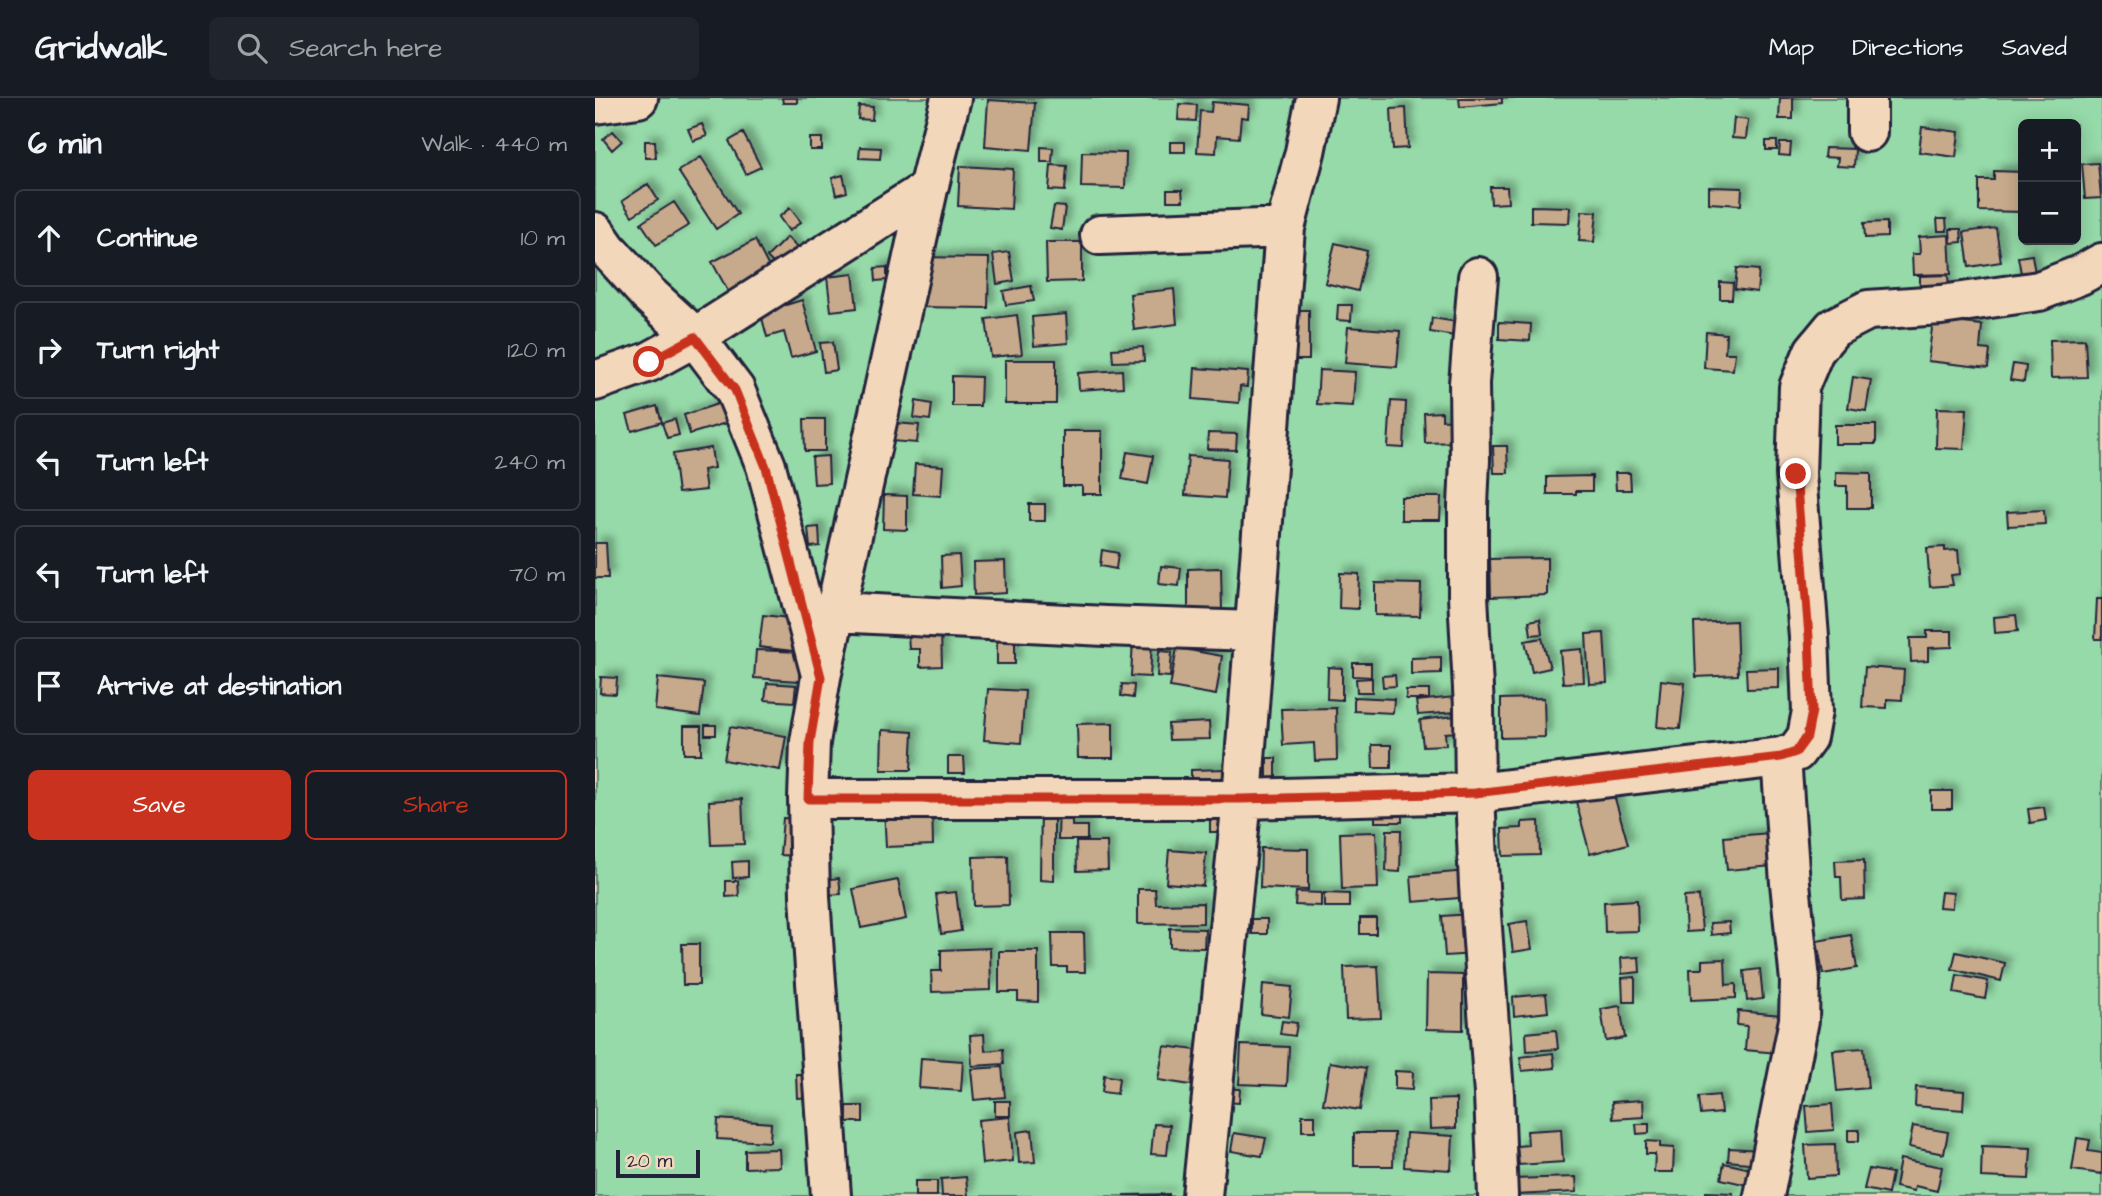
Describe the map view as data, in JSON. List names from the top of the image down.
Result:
{
  "scale_bar": "20 m",
  "page": {
    "header": "Gridwalk",
    "search": "Search here",
    "nav": ["Map", "Directions", "Saved"],
    "heading": ["6 min", "Walk · 440 m"],
    "map_buttons": ["+", "−"],
    "list": [
      ["Continue", "10 m"],
      ["Turn right", "120 m"],
      ["Turn left", "240 m"],
      ["Turn left", "70 m"],
      "Arrive at destination"
    ],
    "buttons": ["Save", "Share"],
    "scale": "20 m"
  }
}
